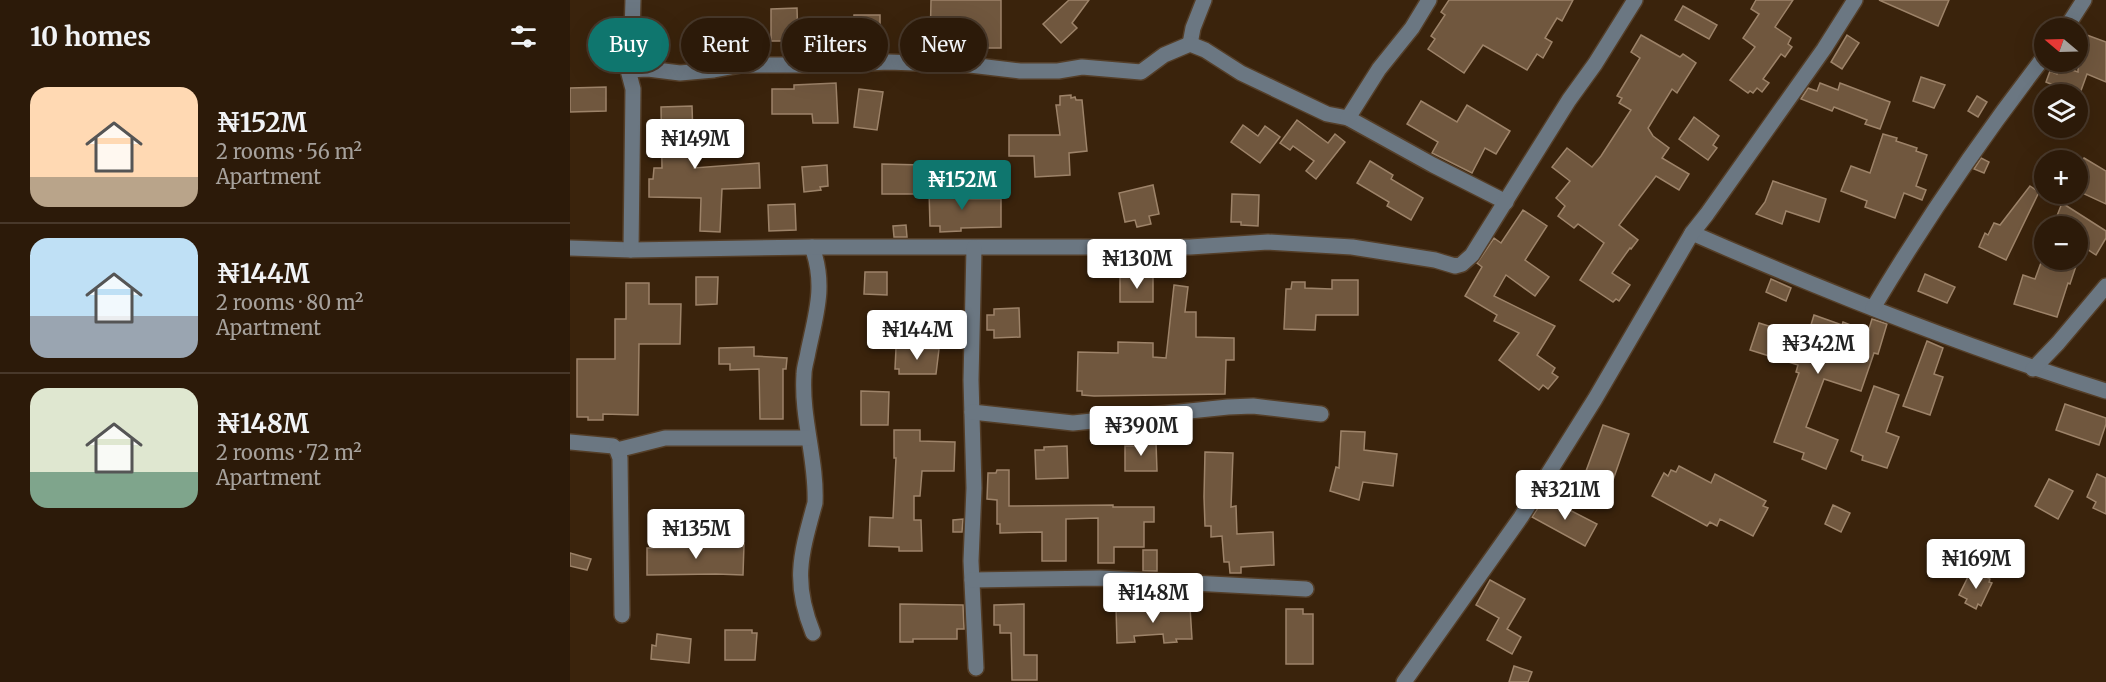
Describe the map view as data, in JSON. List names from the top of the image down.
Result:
{
  "north": "left",
  "page": {
    "heading": "10 homes",
    "map_buttons": ["+", "−"],
    "chip": [
      "Buy",
      "Rent",
      "Filters",
      "New"
    ],
    "list": [
      {
        "name": "₦152M",
        "note": "2 rooms · 56 m² · Apartment"
      },
      {
        "name": "₦144M",
        "note": "2 rooms · 80 m² · Apartment"
      },
      {
        "name": "₦148M",
        "note": "2 rooms · 72 m² · Apartment"
      }
    ],
    "price": [
      "₦149M",
      "₦152M",
      "₦130M",
      "₦144M",
      "₦342M",
      "₦390M",
      "₦321M",
      "₦135M",
      "₦169M",
      "₦148M"
    ]
  }
}
